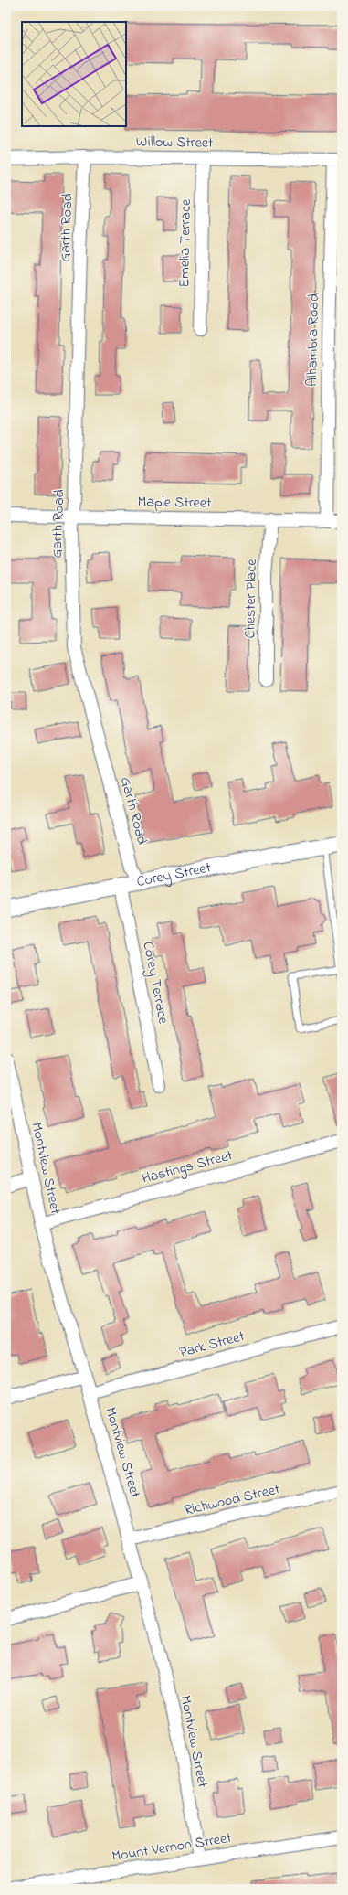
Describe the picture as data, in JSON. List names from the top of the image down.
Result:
{
  "streets": {
    "street": [
      "Willow Street",
      "Garth Road",
      "Emelia Terrace",
      "Alhambra Road",
      "Maple Street",
      "Chester Place",
      "Corey Street",
      "Corey Terrace",
      "Hastings Street",
      "Montview Street",
      "Park Street",
      "Richwood Street",
      "Mount Vernon Street"
    ]
  },
  "crossings": [
    ["Willow Street", "Garth Road"],
    ["Willow Street", "Emelia Terrace"],
    ["Willow Street", "Alhambra Road"],
    ["Garth Road", "Maple Street"],
    ["Garth Road", "Corey Street"],
    ["Alhambra Road", "Maple Street"],
    ["Maple Street", "Chester Place"],
    ["Corey Street", "Corey Terrace"],
    ["Hastings Street", "Montview Street"],
    ["Montview Street", "Park Street"],
    ["Montview Street", "Richwood Street"],
    ["Montview Street", "Mount Vernon Street"]
  ]
}
